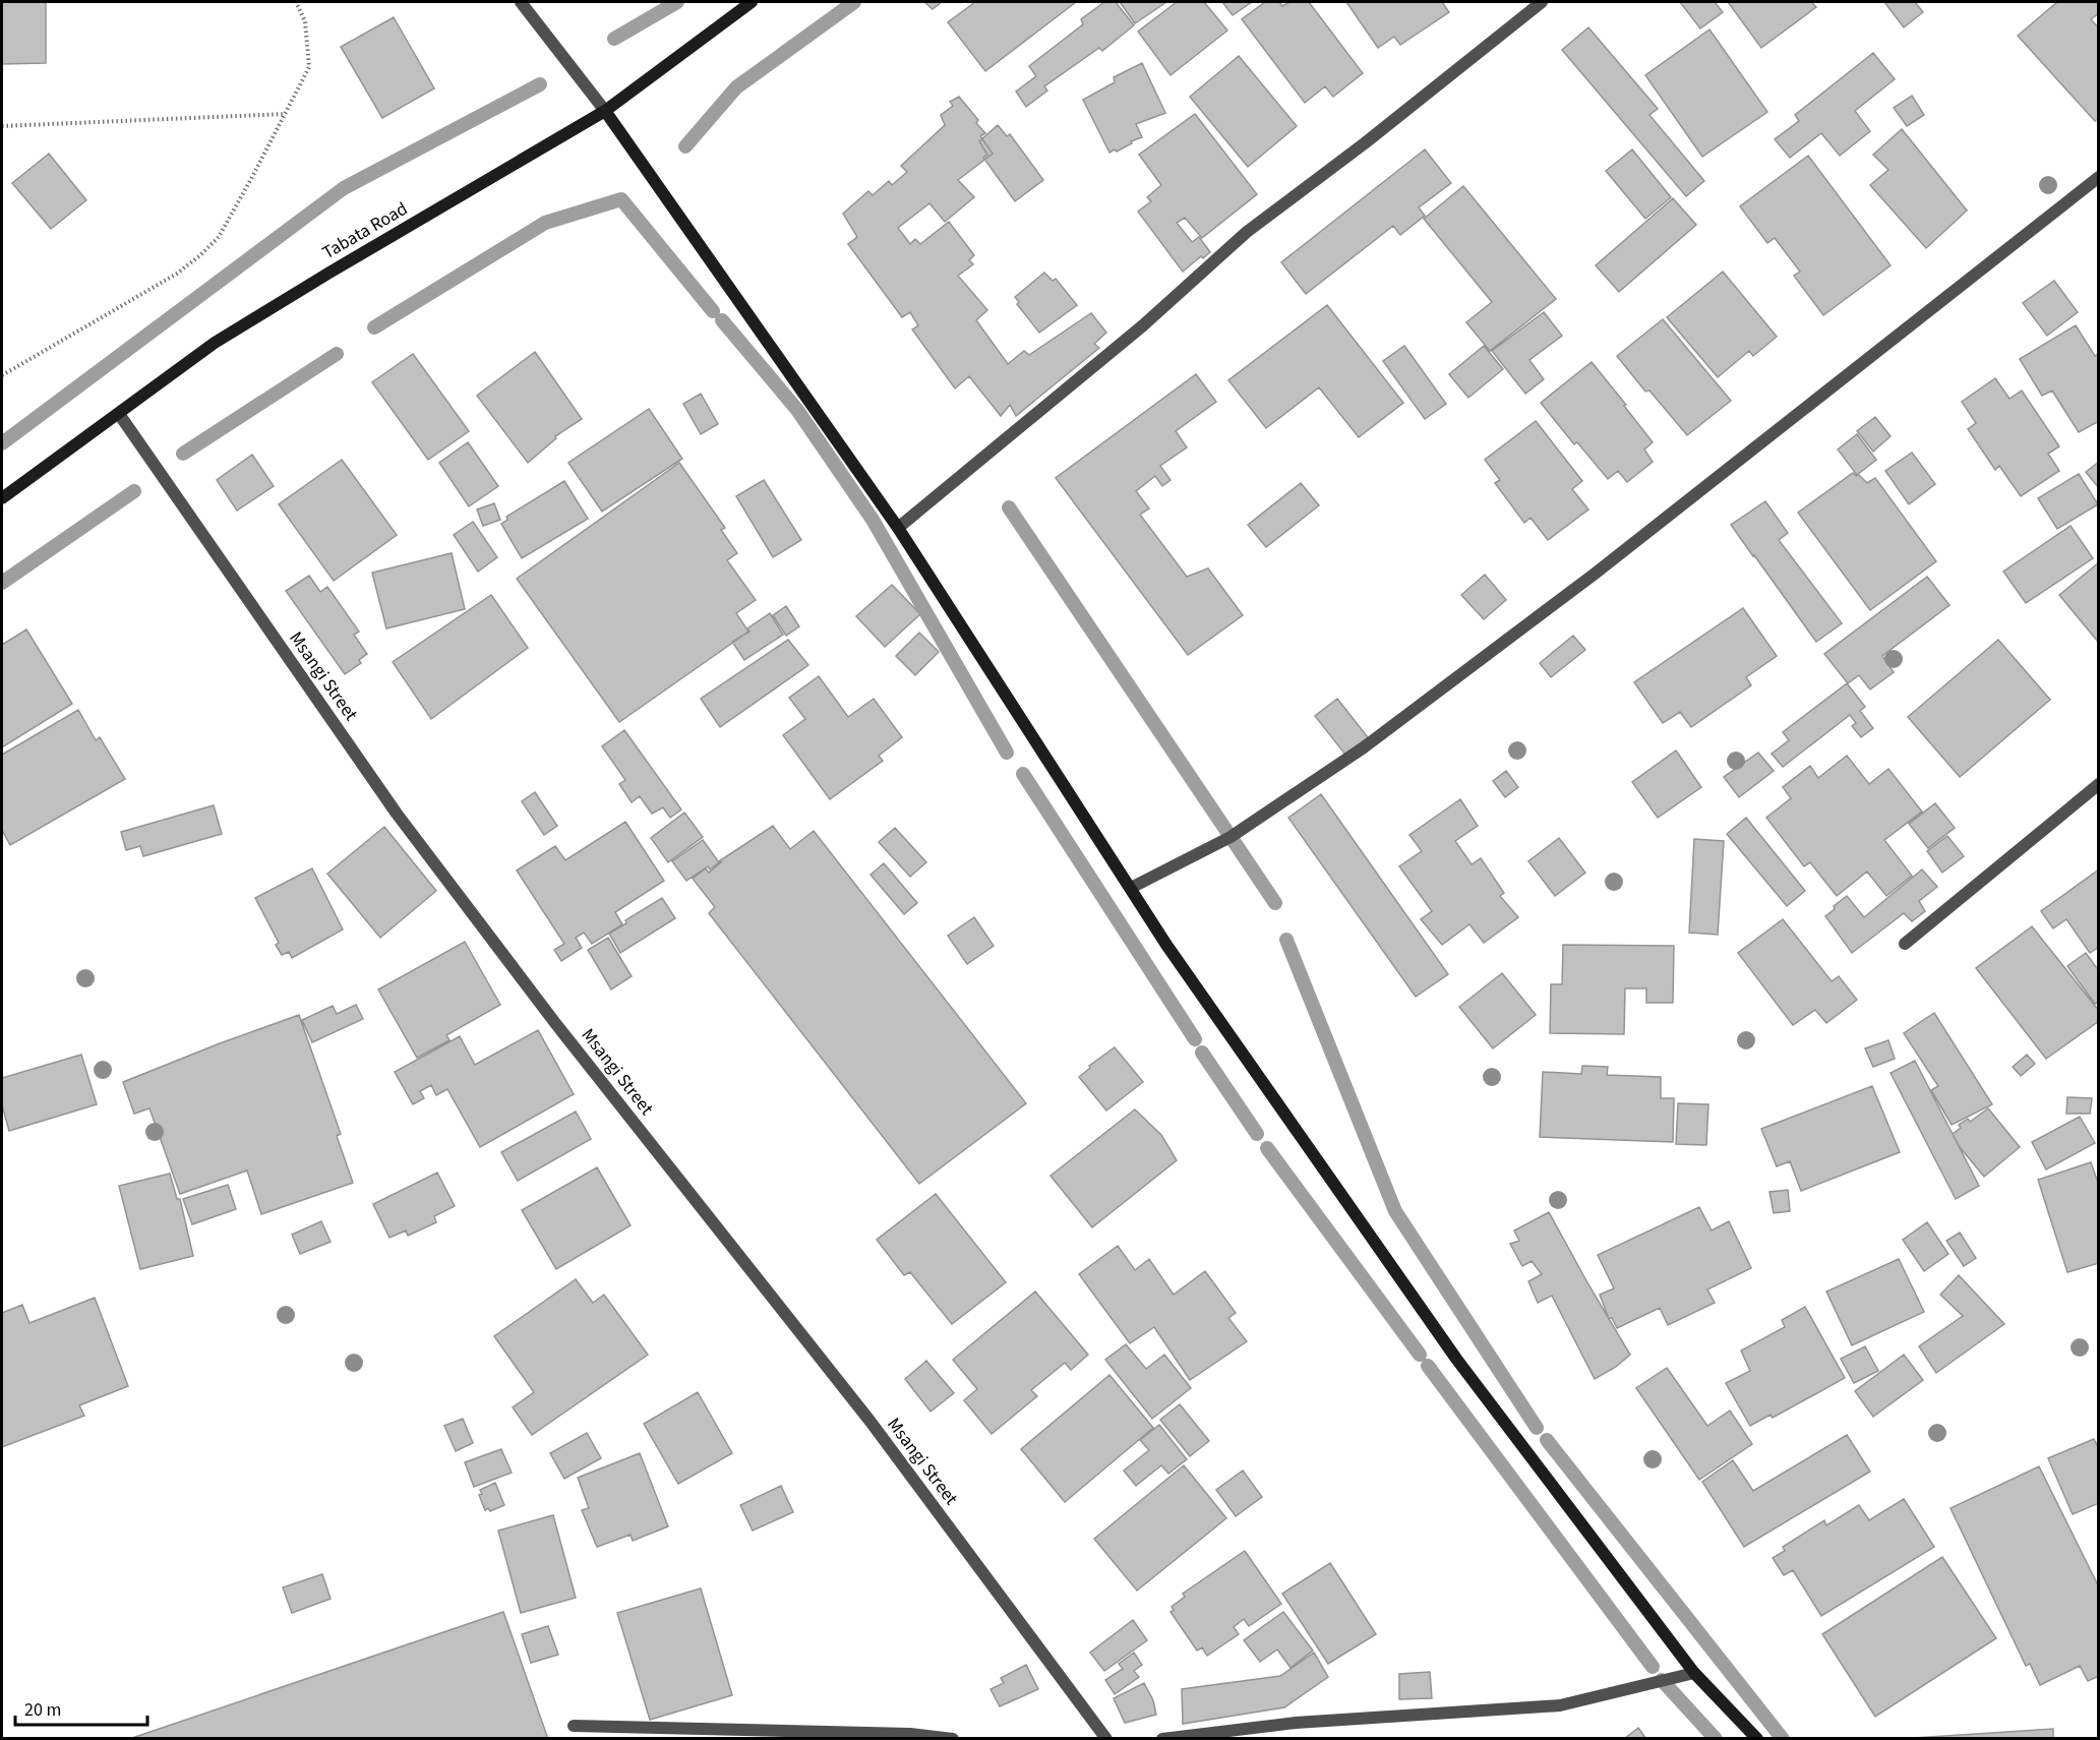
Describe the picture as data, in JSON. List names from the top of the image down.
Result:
{
  "streets": {
    "main road": ["Tabata Road"],
    "street": ["Msangi Street"]
  },
  "crossings": [
    ["Tabata Road", "Msangi Street"]
  ],
  "scale_bar": "20 m"
}
